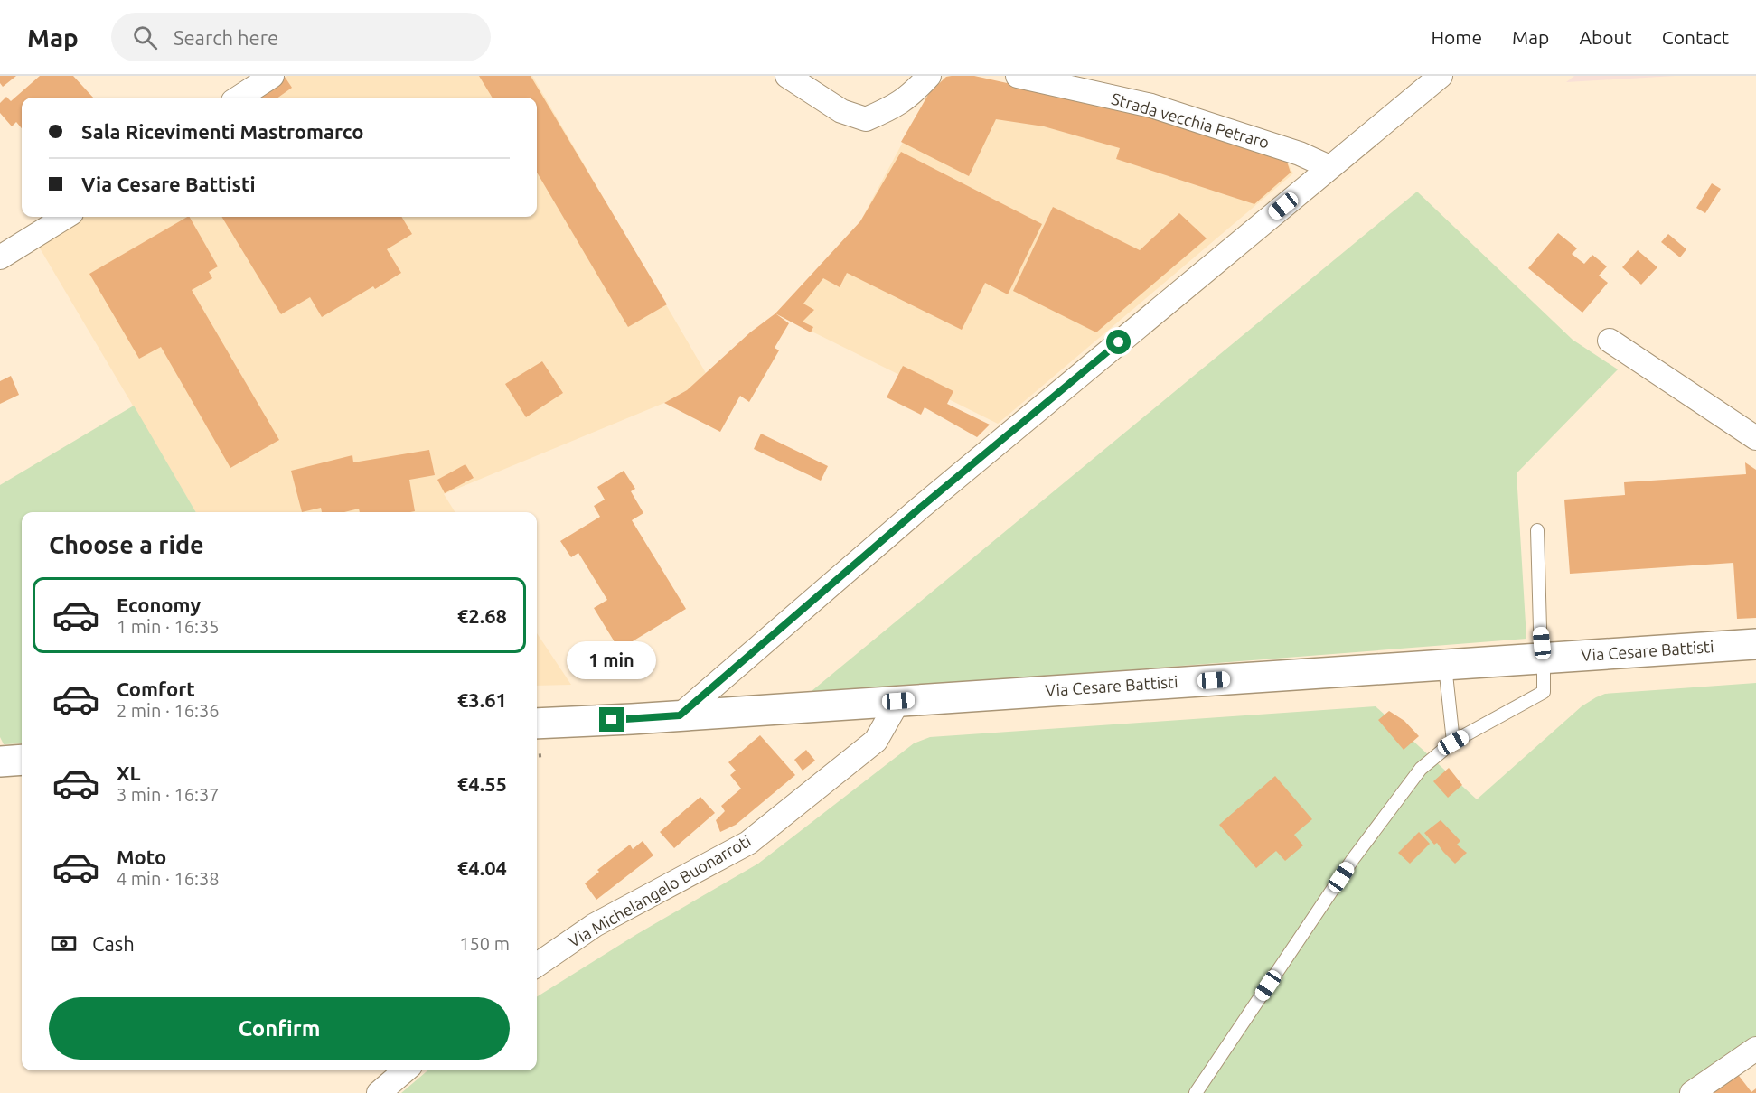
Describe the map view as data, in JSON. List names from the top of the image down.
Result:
{
  "streets": {
    "street": ["Strada vecchia Petraro", "Via Cesare Battisti", "Via Michelangelo Buonarroti"]
  },
  "crossings": [
    ["Via Cesare Battisti", "Via Michelangelo Buonarroti"]
  ],
  "page": {
    "header": "Map",
    "search": "Search here",
    "nav": [
      "Home",
      "Map",
      "About",
      "Contact"
    ],
    "banner": ["Sala Ricevimenti Mastromarco", "Via Cesare Battisti"],
    "heading": "Choose a ride",
    "list": [
      {
        "name": "Economy",
        "note": "1 min · 16:35",
        "value": "€2.68"
      },
      {
        "name": "Comfort",
        "note": "2 min · 16:36",
        "value": "€3.61"
      },
      {
        "name": "XL",
        "note": "3 min · 16:37",
        "value": "€4.55"
      },
      {
        "name": "Moto",
        "note": "4 min · 16:38",
        "value": "€4.04"
      }
    ],
    "bubble": "1 min",
    "pay": ["Cash", "150 m"],
    "buttons": "Confirm"
  }
}
